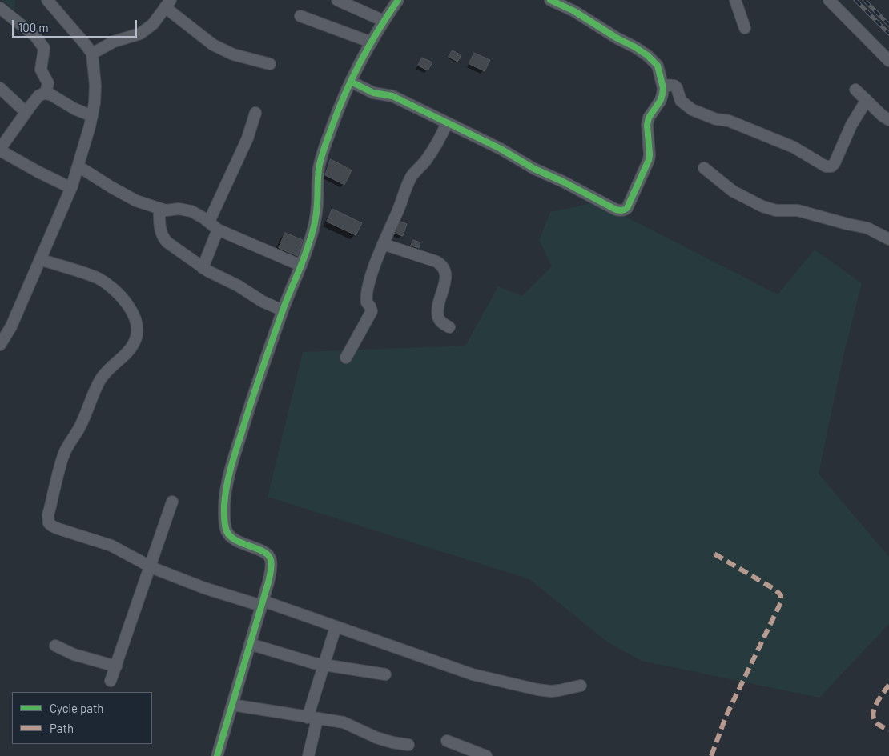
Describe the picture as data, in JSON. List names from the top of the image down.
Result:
{
  "legend": ["Cycle path", "Path"],
  "scale_bar": "100 m"
}
